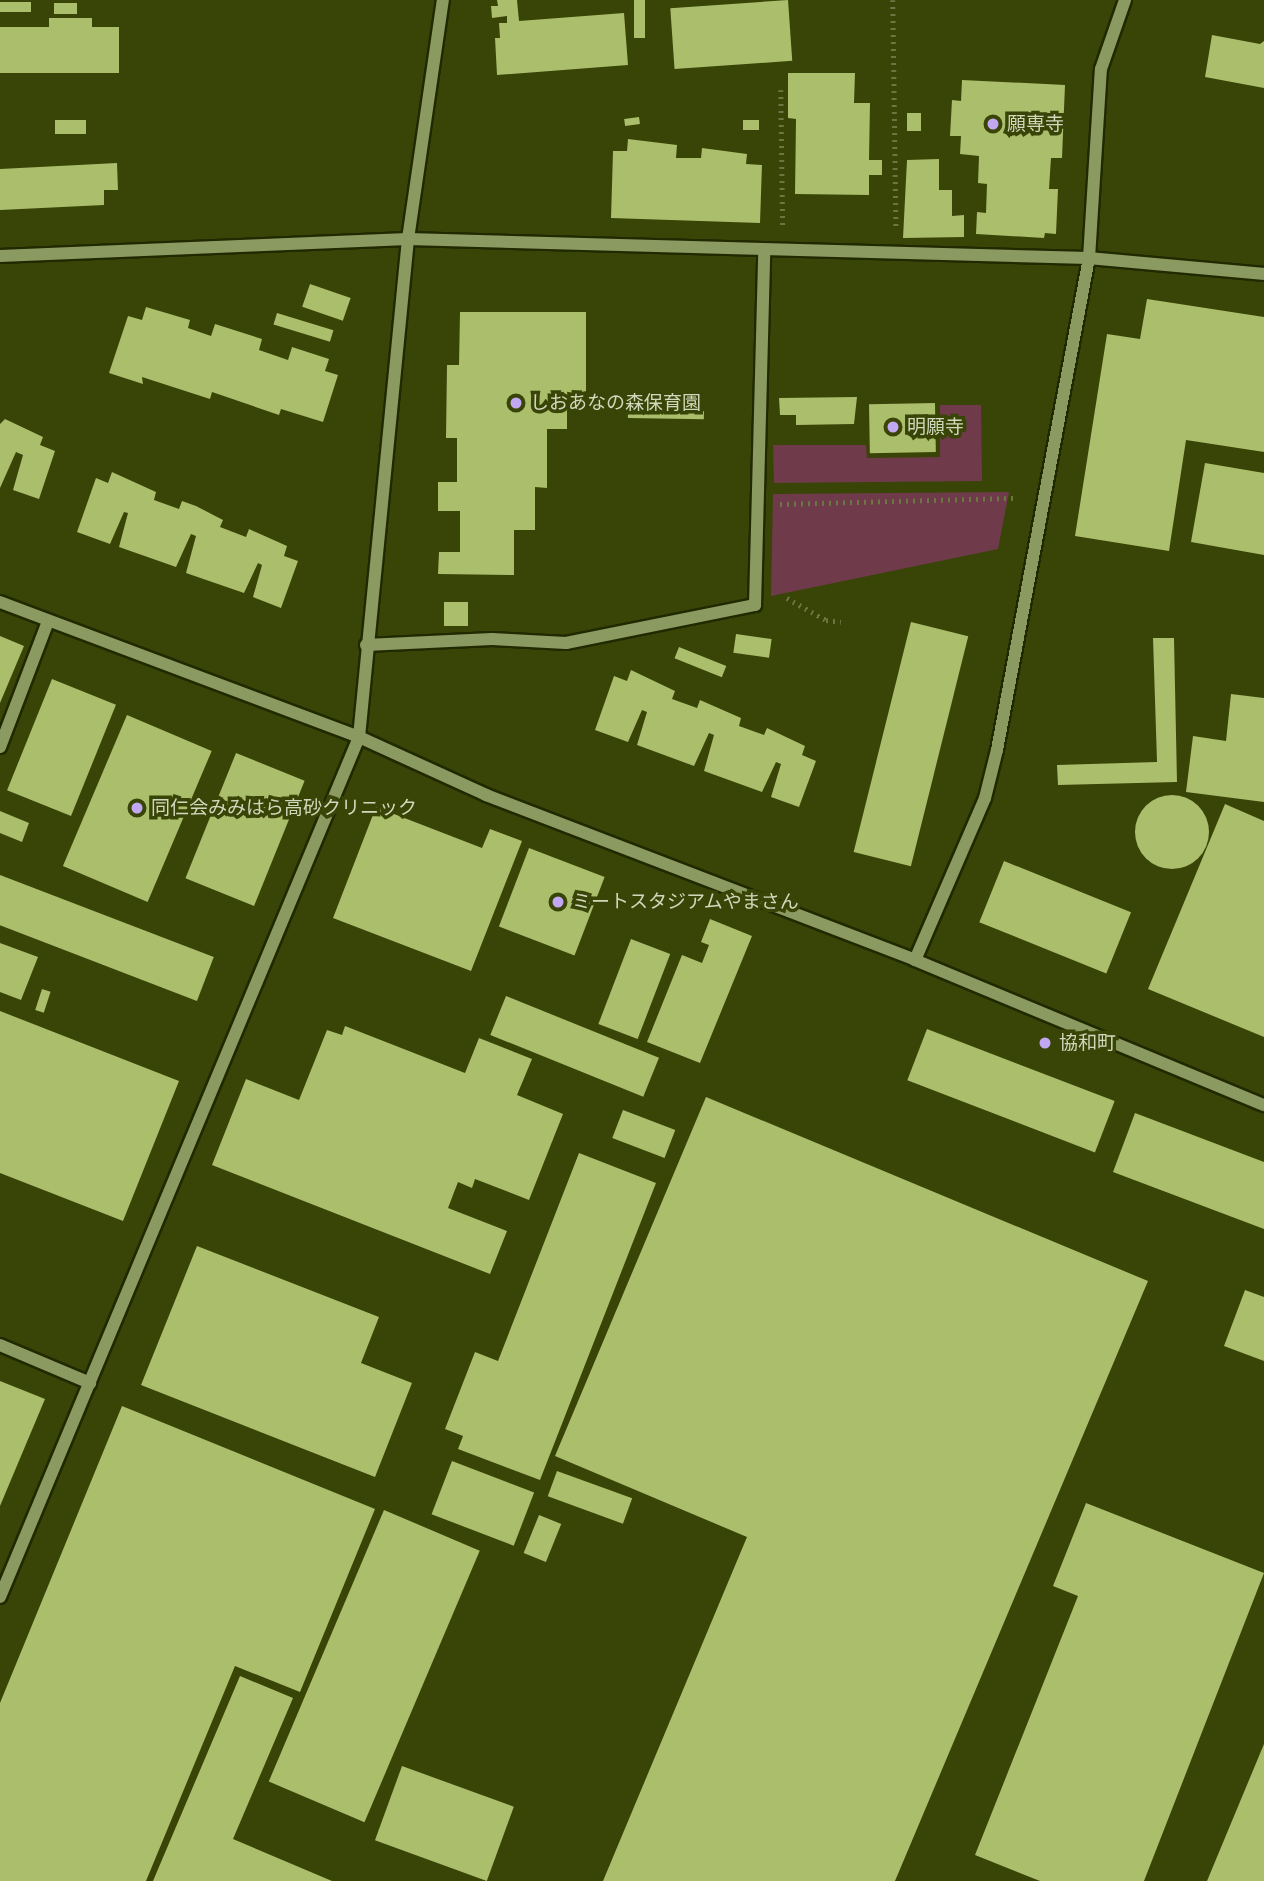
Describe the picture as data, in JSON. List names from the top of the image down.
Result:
{
  "places": [
    "願専寺",
    "しおあなの森保育園",
    "明願寺",
    "同仁会みみはら高砂クリニック",
    "ミートスタジアムやまさん",
    "協和町"
  ]
}
